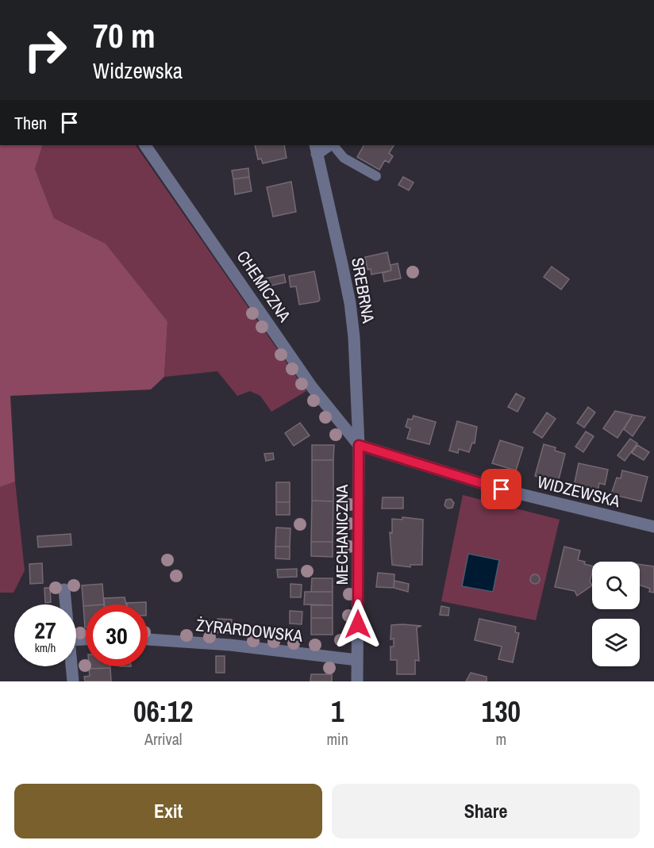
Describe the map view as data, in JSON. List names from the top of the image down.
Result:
{
  "streets": {
    "street": [
      "CHEMICZNA",
      "SREBRNA",
      "WIDZEWSKA",
      "MECHANICZNA",
      "ŻYRARDOWSKA"
    ]
  },
  "crossings": [
    ["CHEMICZNA", "SREBRNA"],
    ["CHEMICZNA", "WIDZEWSKA"],
    ["CHEMICZNA", "MECHANICZNA"],
    ["SREBRNA", "WIDZEWSKA"],
    ["SREBRNA", "MECHANICZNA"],
    ["WIDZEWSKA", "MECHANICZNA"],
    ["MECHANICZNA", "ŻYRARDOWSKA"]
  ],
  "page": {
    "turn": ["70 m", "Widzewska"],
    "then": "Then",
    "speed": "27 km/h",
    "limit": "30",
    "eta": [
      "06:12",
      "Arrival",
      "1",
      "min",
      "130",
      "m"
    ],
    "buttons": ["Exit", "Share"]
  }
}
